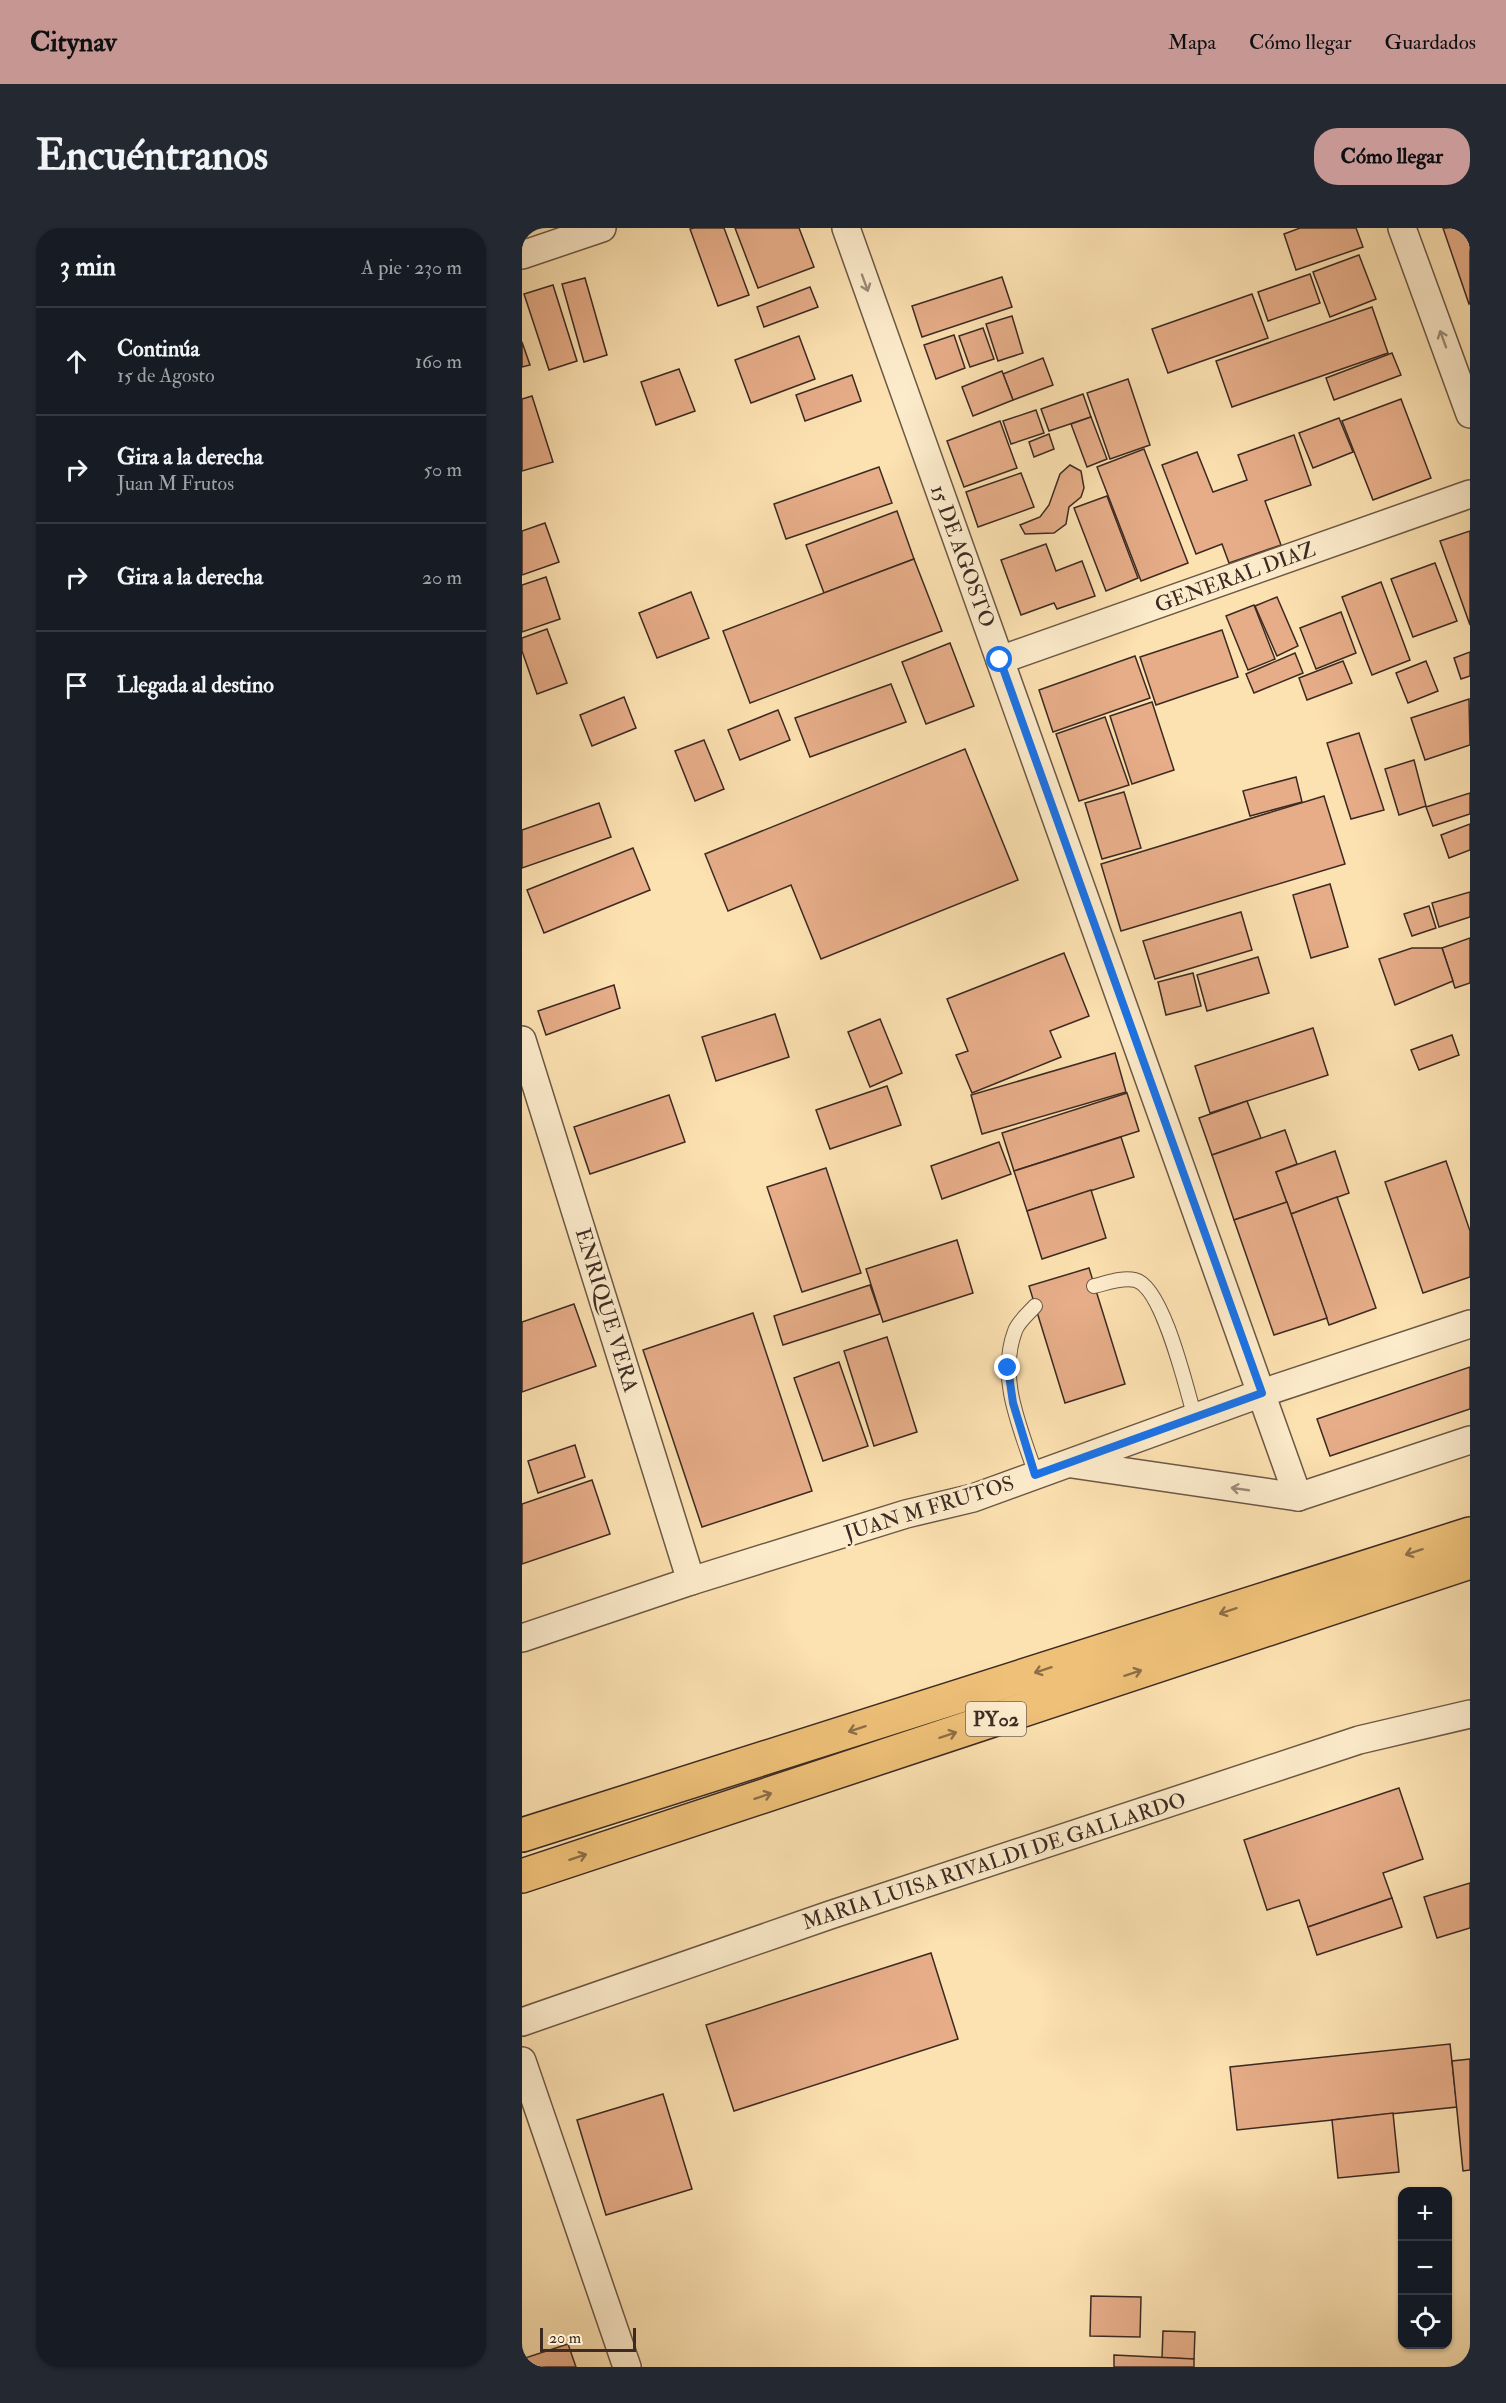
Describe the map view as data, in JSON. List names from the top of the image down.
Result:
{
  "streets": {
    "highway": ["PY02"],
    "street": [
      "15 DE AGOSTO",
      "GENERAL DIAZ",
      "ENRIQUE VERA",
      "JUAN M FRUTOS",
      "MARIA LUISA RIVALDI DE GALLARDO"
    ]
  },
  "crossings": [
    ["15 DE AGOSTO", "GENERAL DIAZ"],
    ["15 DE AGOSTO", "JUAN M FRUTOS"],
    ["ENRIQUE VERA", "JUAN M FRUTOS"]
  ],
  "scale_bar": "20 m",
  "page": {
    "header": "Citynav",
    "nav": ["Mapa", "Cómo llegar", "Guardados"],
    "buttons": "Cómo llegar",
    "title": "Encuéntranos",
    "heading": ["3 min", "A pie · 230 m"],
    "list": [
      ["Continúa", "15 de Agosto", "160 m"],
      ["Gira a la derecha", "Juan M Frutos", "50 m"],
      ["Gira a la derecha", "20 m"],
      "Llegada al destino"
    ],
    "map_buttons": ["+", "−"],
    "scale": "20 m"
  }
}
